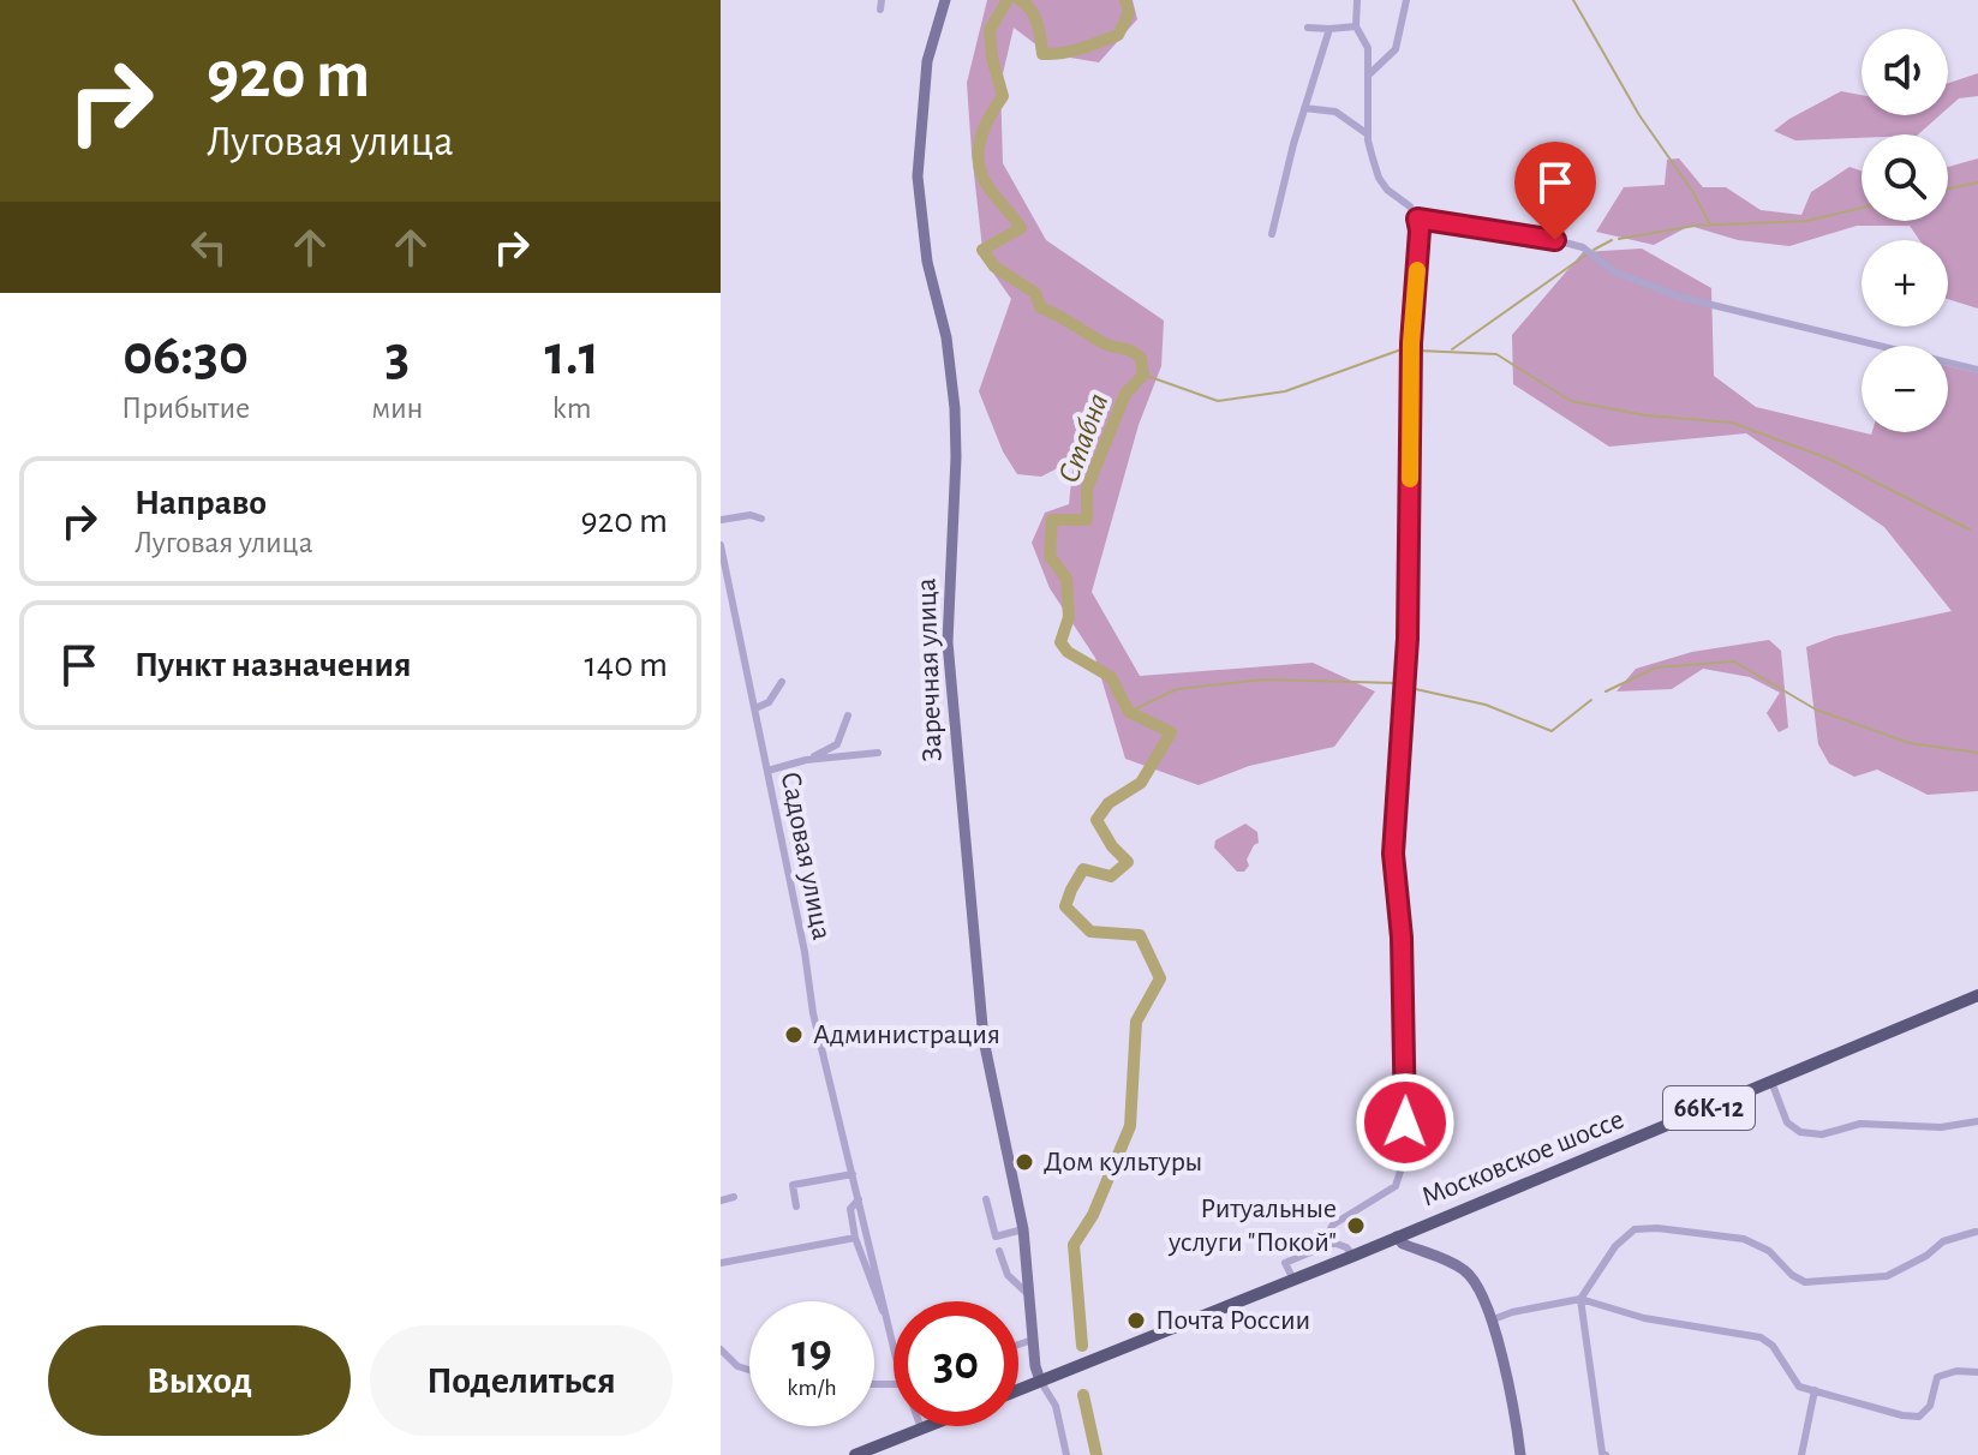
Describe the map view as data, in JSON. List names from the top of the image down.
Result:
{
  "streets": {
    "main road": ["66К-12", "Московское шоссе"],
    "street": ["Заречная улица", "Садовая улица"]
  },
  "crossings": [
    ["Заречная улица", "66К-12"],
    ["Заречная улица", "Московское шоссе"],
    ["66К-12", "Московское шоссе"]
  ],
  "water": ["Стабна"],
  "places": [
    "Администрация",
    "Дом культуры",
    "Ритуальные услуги \"Покой\"",
    "Почта России"
  ],
  "page": {
    "turn": ["920 m", "Луговая улица"],
    "map_buttons": ["+", "−"],
    "eta": [
      "06:30",
      "Прибытие",
      "3",
      "мин",
      "1.1",
      "km"
    ],
    "list": [
      {
        "name": "Направо",
        "note": "Луговая улица",
        "value": "920 m"
      },
      {
        "name": "Пункт назначения",
        "value": "140 m"
      }
    ],
    "speed": "19 km/h",
    "limit": "30",
    "buttons": ["Выход", "Поделиться"]
  }
}
